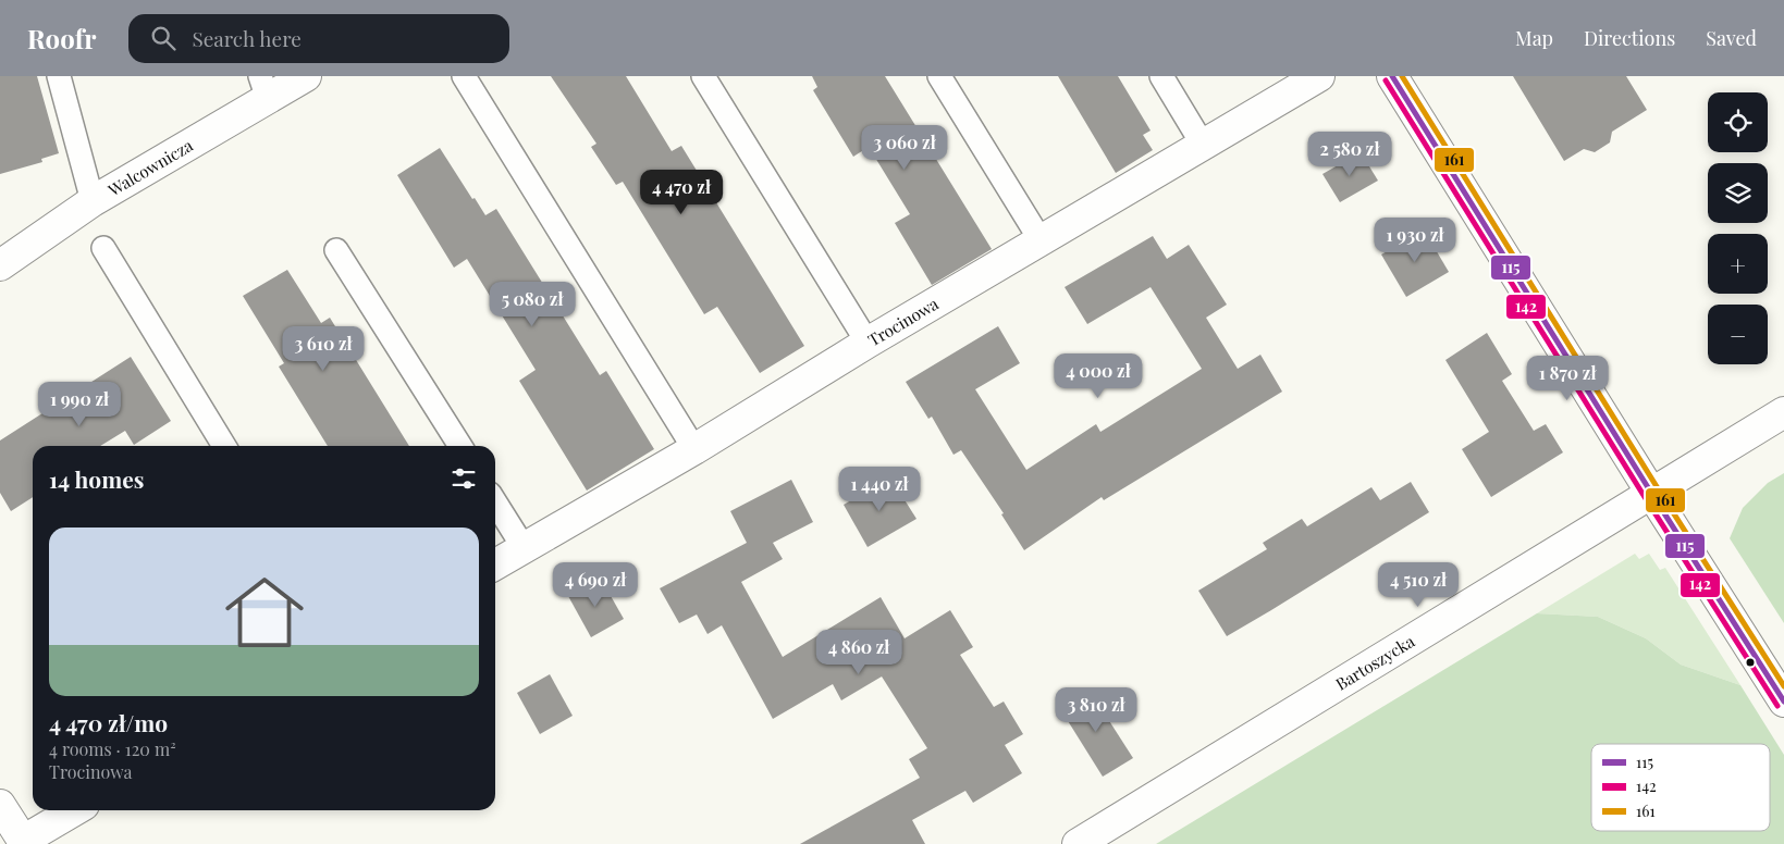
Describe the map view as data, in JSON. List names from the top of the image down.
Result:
{
  "streets": {
    "street": ["Walcownicza", "Trocinowa", "Bartoszycka"]
  },
  "lines": ["transit line 115", "transit line 161", "transit line 142"],
  "legend": ["115", "142", "161"],
  "page": {
    "header": "Roofr",
    "search": "Search here",
    "nav": ["Map", "Directions", "Saved"],
    "map_buttons": ["+", "−"],
    "price": [
      "3 060 zł",
      "2 580 zł",
      "4 470 zł",
      "1 930 zł",
      "5 080 zł",
      "3 610 zł",
      "4 000 zł",
      "1 870 zł",
      "1 990 zł",
      "1 440 zł",
      "4 690 zł",
      "4 510 zł",
      "4 860 zł",
      "3 810 zł"
    ],
    "heading": "14 homes",
    "list": [
      {
        "name": "4 470 zł/mo",
        "note": "4 rooms · 120 m² · Trocinowa"
      }
    ]
  }
}
